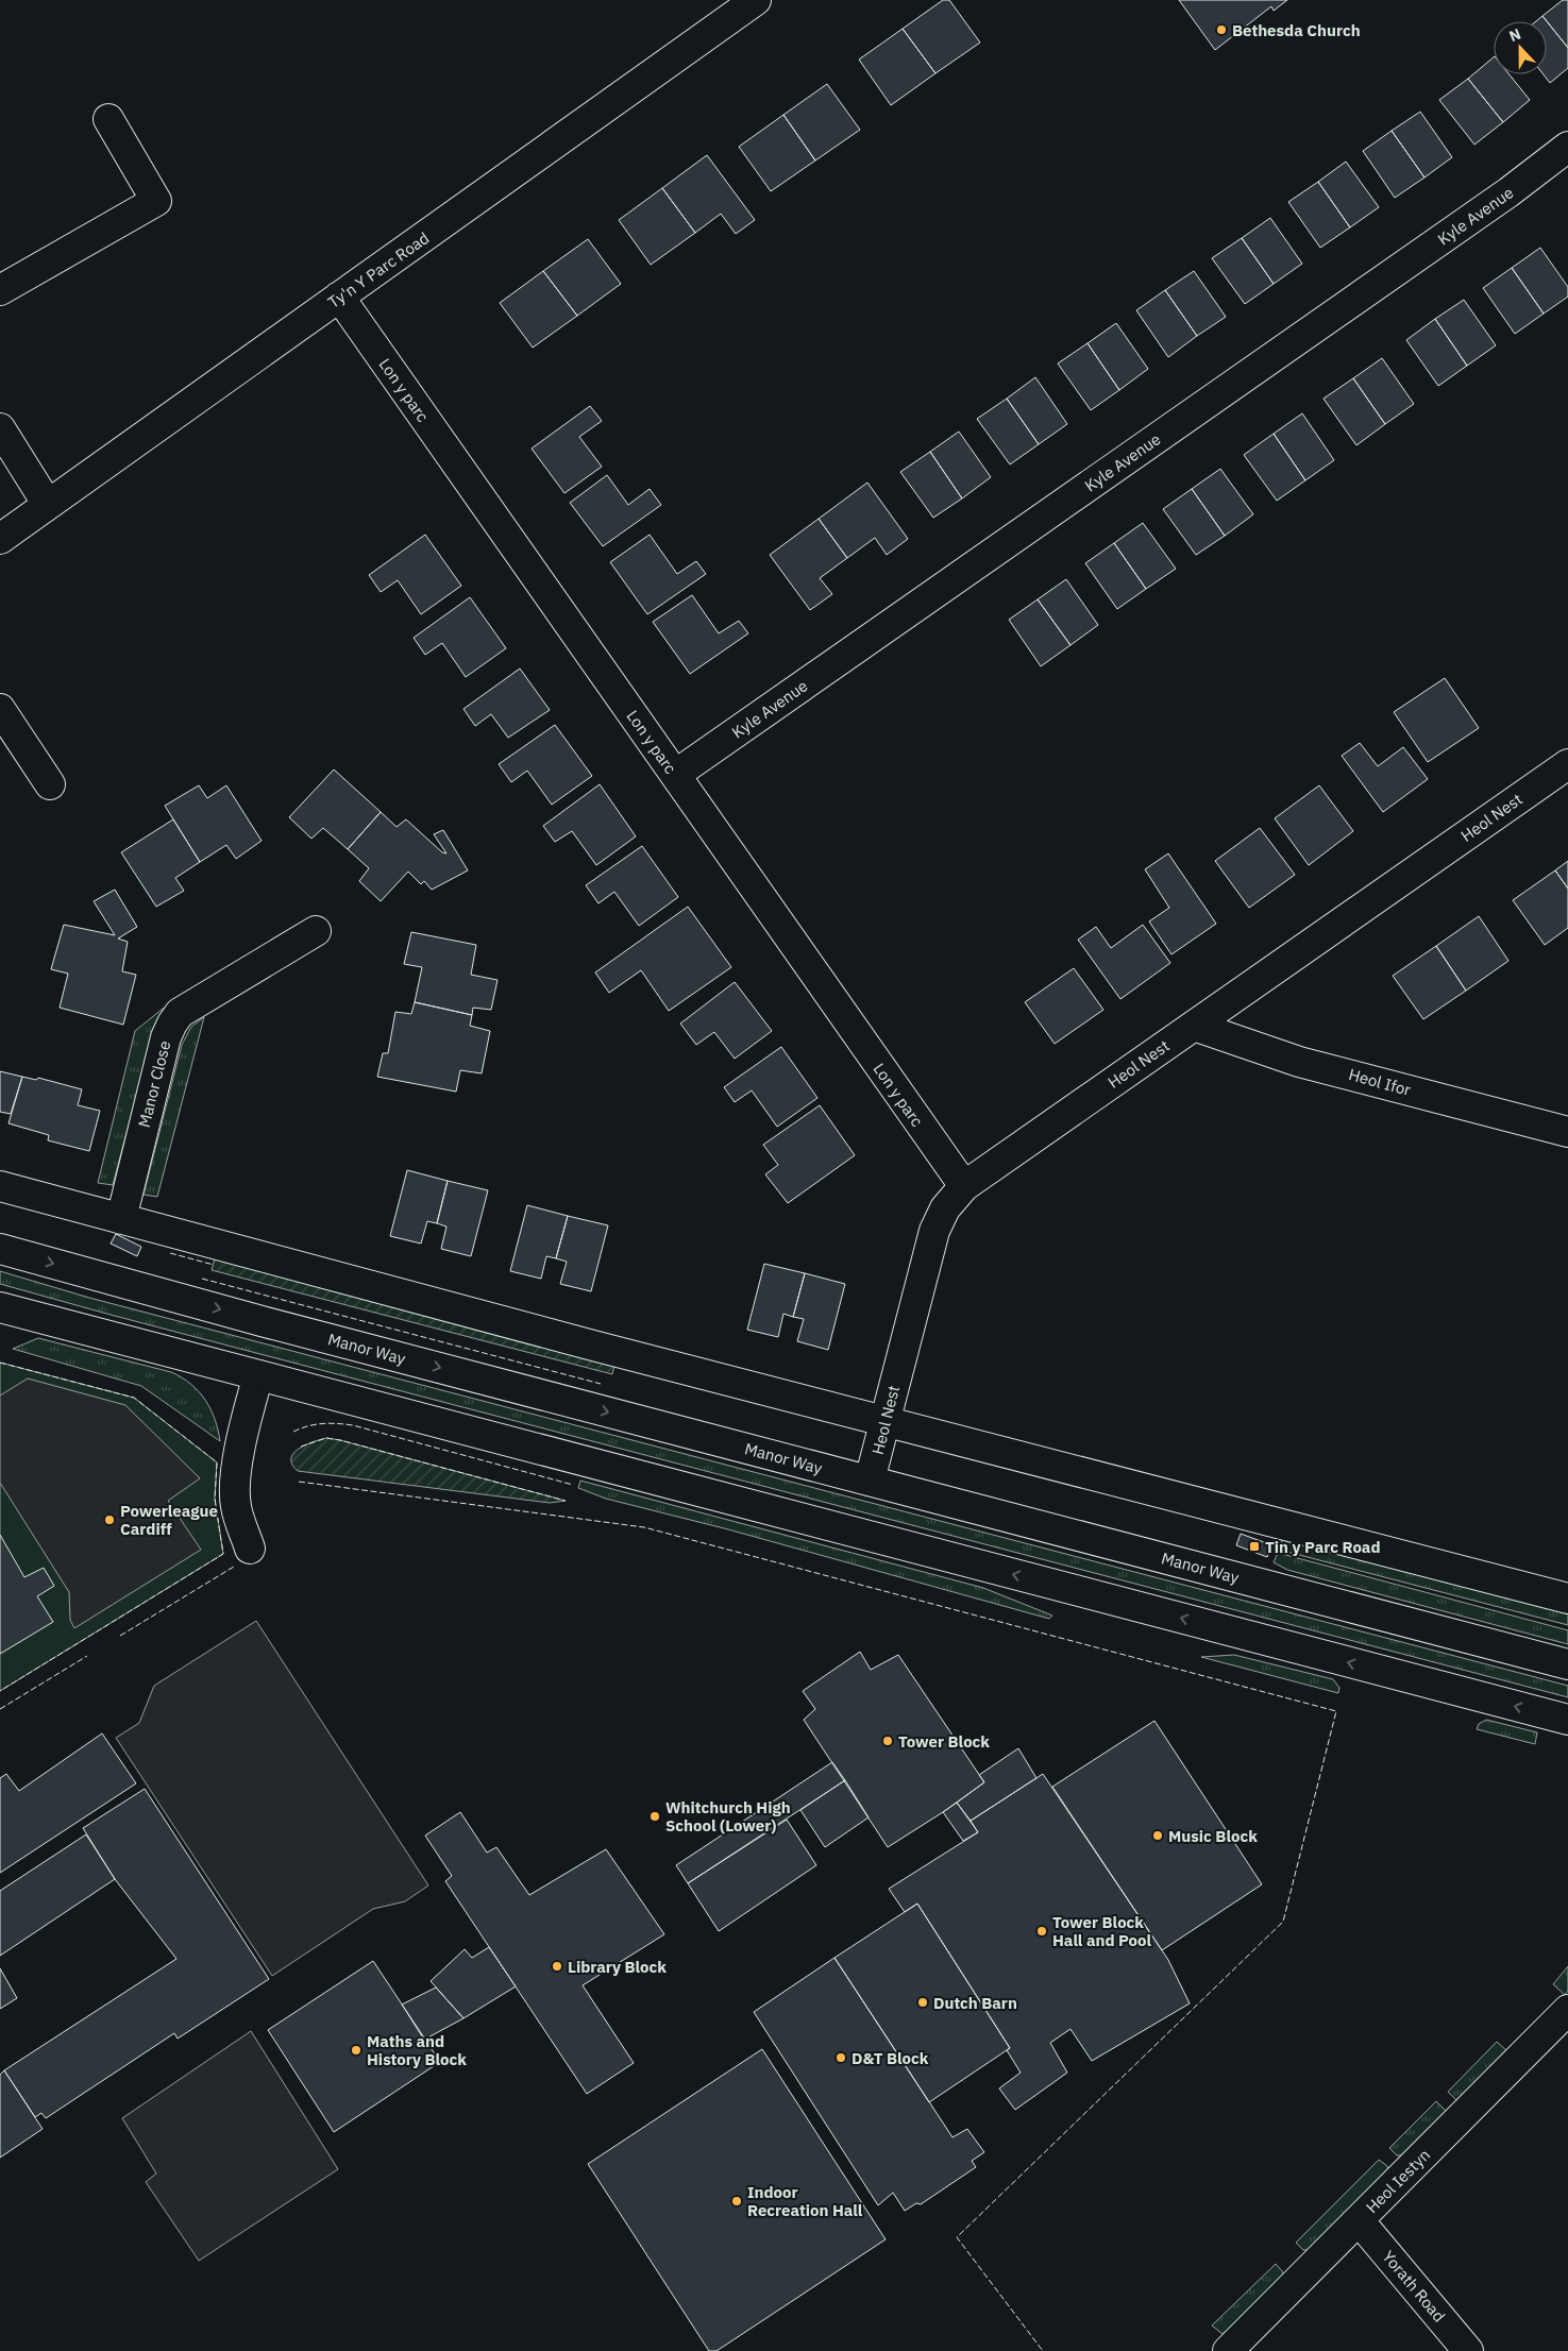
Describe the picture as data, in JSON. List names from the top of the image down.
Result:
{
  "streets": {
    "main road": [
      "Kyle Avenue",
      "Ty'n Y Parc Road",
      "Lon y parc",
      "Heol Nest",
      "Heol Ifor",
      "Manor Close",
      "Manor Way",
      "Heol Iestyn",
      "Yorath Road"
    ]
  },
  "crossings": [
    ["Kyle Avenue", "Lon y parc"],
    ["Ty'n Y Parc Road", "Lon y parc"],
    ["Lon y parc", "Heol Nest"],
    ["Heol Nest", "Heol Ifor"],
    ["Heol Nest", "Manor Way"],
    ["Heol Iestyn", "Yorath Road"]
  ],
  "places": {
    "other": [
      "Bethesda Church",
      "Powerleague Cardiff",
      "Tower Block",
      "Whitchurch High School (Lower)",
      "Music Block",
      "Tower Block Hall and Pool",
      "Library Block",
      "Dutch Barn",
      "Maths and History Block",
      "D&T Block",
      "Indoor Recreation Hall"
    ],
    "transit": ["Tin y Parc Road"]
  },
  "north": "top"
}
